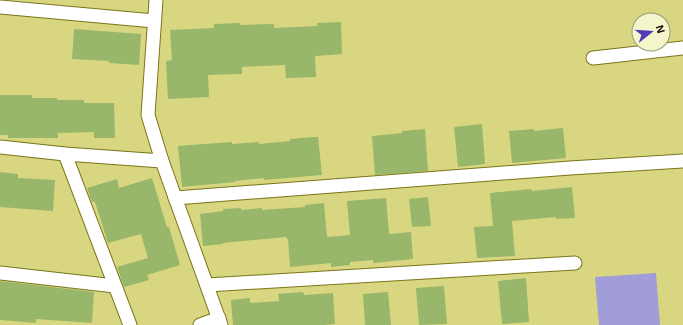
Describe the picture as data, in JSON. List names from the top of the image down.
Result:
{
  "north": "right"
}
